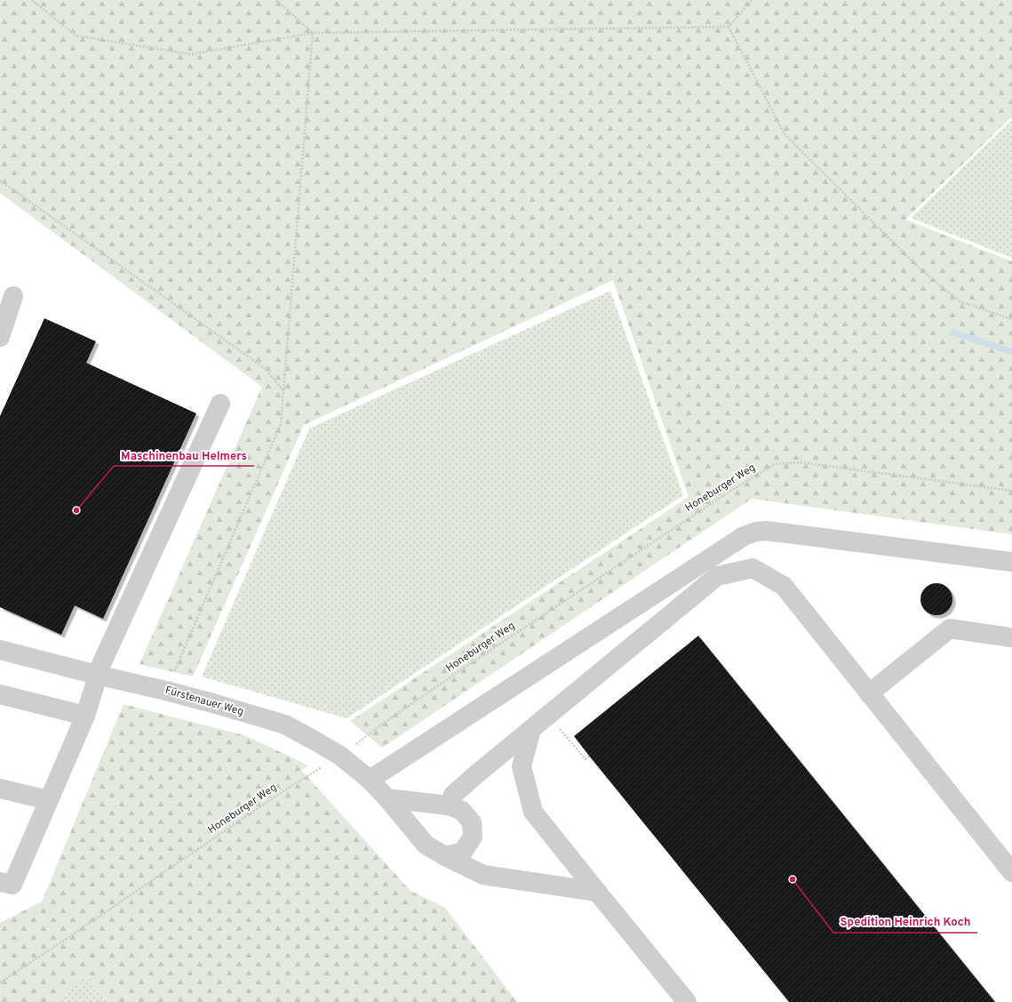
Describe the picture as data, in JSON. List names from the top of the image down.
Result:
{
  "streets": {
    "street": ["Fürstenauer Weg"],
    "path": ["Honeburger Weg"]
  },
  "crossings": [
    ["Honeburger Weg", "Fürstenauer Weg"]
  ],
  "places": ["Maschinenbau Helmers", "Spedition Heinrich Koch"]
}
